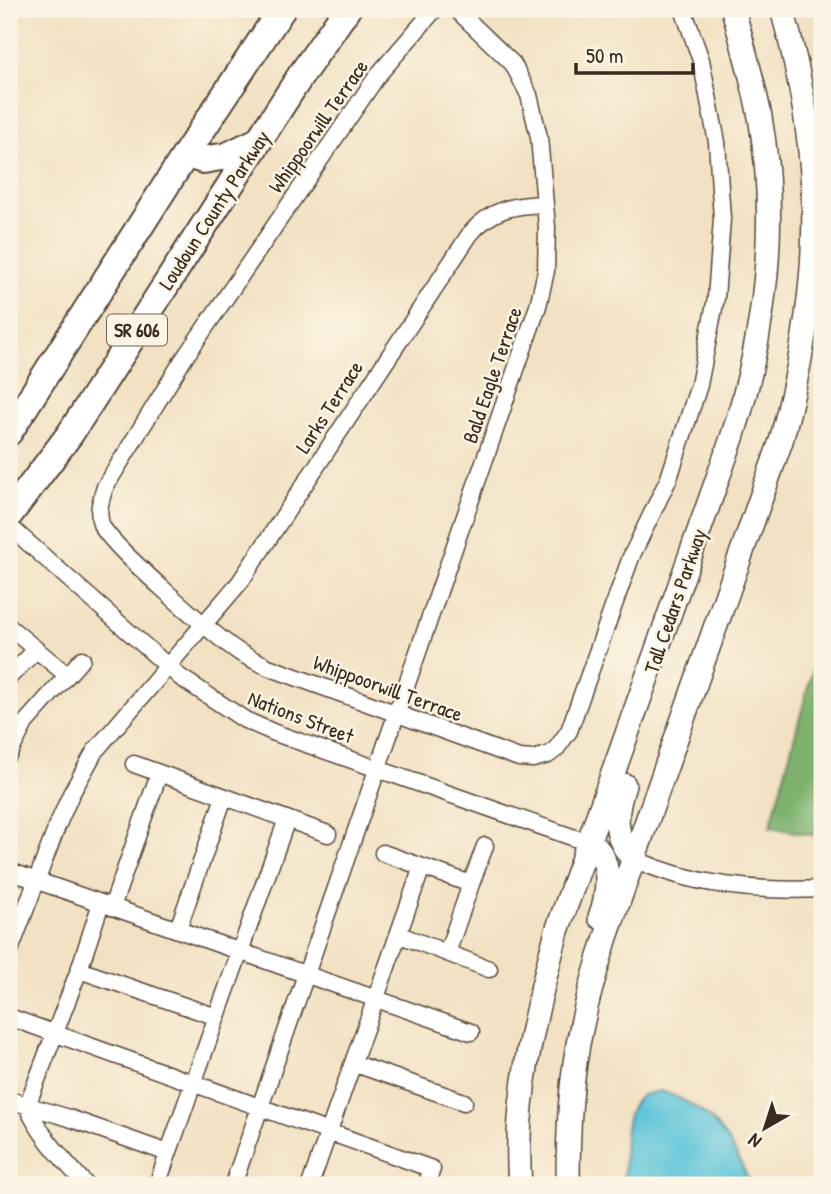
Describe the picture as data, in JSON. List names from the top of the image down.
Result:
{
  "streets": {
    "main road": ["Loudoun County Parkway", "SR 606", "Tall Cedars Parkway"],
    "street": [
      "Whippoorwill Terrace",
      "Bald Eagle Terrace",
      "Larks Terrace",
      "Nations Street"
    ]
  },
  "crossings": [
    ["Whippoorwill Terrace", "Bald Eagle Terrace"],
    ["Whippoorwill Terrace", "Larks Terrace"],
    ["Bald Eagle Terrace", "Larks Terrace"],
    ["Bald Eagle Terrace", "Nations Street"],
    ["Larks Terrace", "Nations Street"],
    ["Tall Cedars Parkway", "Nations Street"]
  ],
  "scale_bar": "50 m",
  "north": "bottom left"
}
